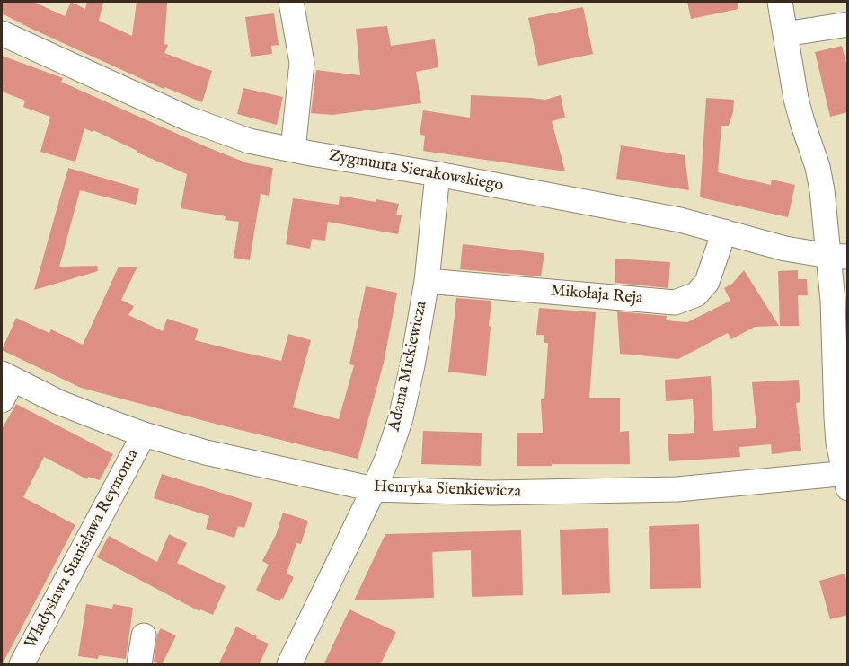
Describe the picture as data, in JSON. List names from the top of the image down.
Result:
{
  "streets": {
    "street": [
      "Zygmunta Sierakowskiego",
      "Mikołaja Reja",
      "Adama Mickiewicza",
      "Henryka Sienkiewicza",
      "Władysława Stanisława Reymonta"
    ]
  },
  "crossings": [
    ["Zygmunta Sierakowskiego", "Mikołaja Reja"],
    ["Zygmunta Sierakowskiego", "Adama Mickiewicza"],
    ["Mikołaja Reja", "Adama Mickiewicza"],
    ["Adama Mickiewicza", "Henryka Sienkiewicza"],
    ["Henryka Sienkiewicza", "Władysława Stanisława Reymonta"]
  ]
}
